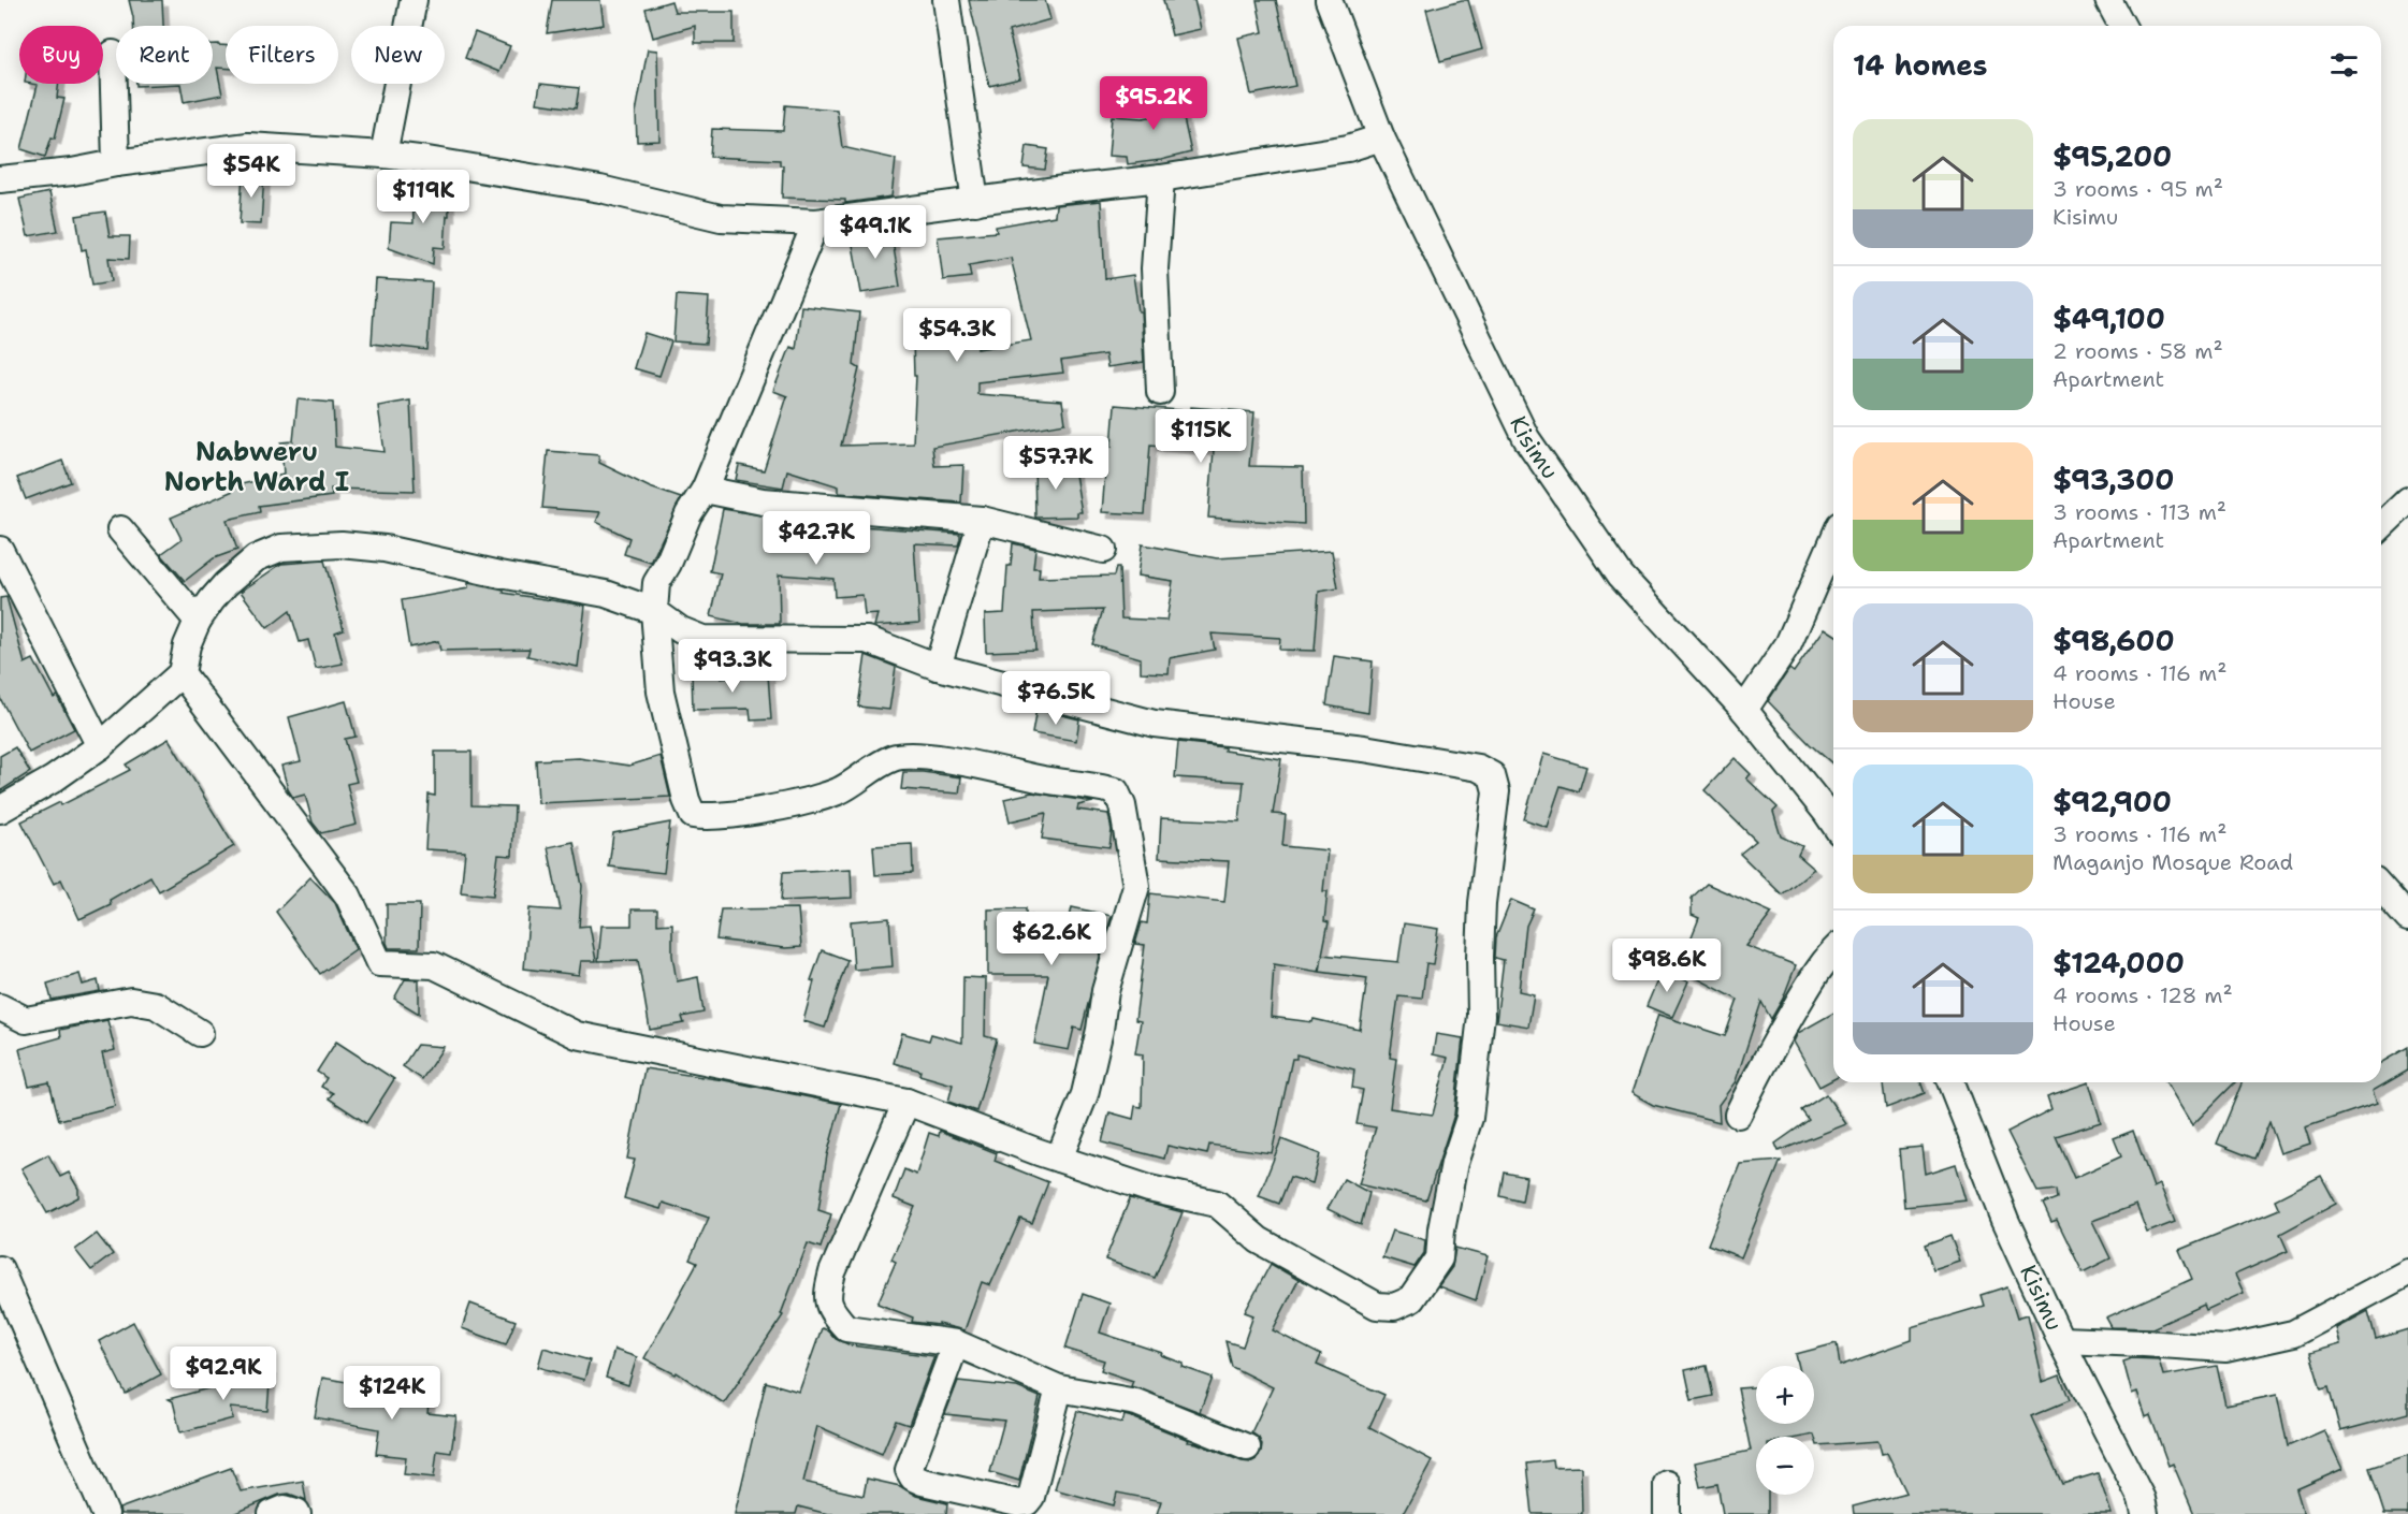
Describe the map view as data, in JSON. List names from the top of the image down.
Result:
{
  "streets": {
    "street": ["Kisimu"]
  },
  "districts": ["Nabweru North Ward I"],
  "page": {
    "chip": [
      "Buy",
      "Rent",
      "Filters",
      "New"
    ],
    "heading": "14 homes",
    "price": [
      "$95.2K",
      "$54K",
      "$119K",
      "$49.1K",
      "$54.3K",
      "$115K",
      "$57.7K",
      "$42.7K",
      "$93.3K",
      "$76.5K",
      "$62.6K",
      "$98.6K",
      "$92.9K",
      "$124K"
    ],
    "list": [
      {
        "name": "$95,200",
        "note": "3 rooms · 95 m² · Kisimu"
      },
      {
        "name": "$49,100",
        "note": "2 rooms · 58 m² · Apartment"
      },
      {
        "name": "$93,300",
        "note": "3 rooms · 113 m² · Apartment"
      },
      {
        "name": "$98,600",
        "note": "4 rooms · 116 m² · House"
      },
      {
        "name": "$92,900",
        "note": "3 rooms · 116 m² · Maganjo Mosque Road"
      },
      {
        "name": "$124,000",
        "note": "4 rooms · 128 m² · House"
      }
    ],
    "map_buttons": ["+", "−"]
  }
}
